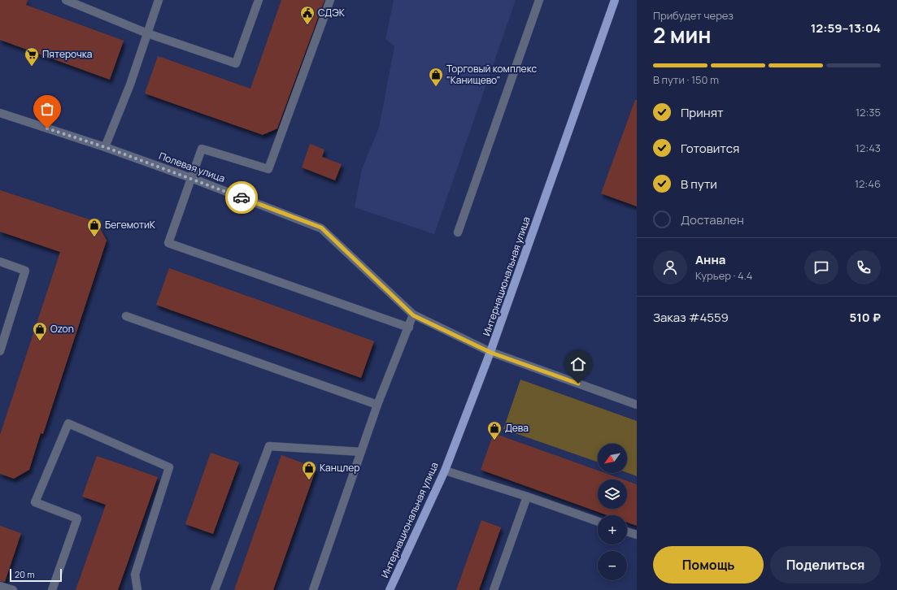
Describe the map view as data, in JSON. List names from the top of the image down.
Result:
{
  "streets": {
    "main road": ["Интернациональная улица"],
    "street": ["Полевая улица"]
  },
  "crossings": [
    ["Полевая улица", "Интернациональная улица"]
  ],
  "places": {
    "public building": ["СДЭК"],
    "supermarket": ["Пятерочка"],
    "shop": [
      "Торговый комплекс \"Канищево\"",
      "БегемотиК",
      "Ozon",
      "Дева",
      "Канцлер"
    ]
  },
  "scale_bar": "20 m",
  "north": "bottom left",
  "page": {
    "heading": ["2 мин", "Прибудет через", "12:59–13:04"],
    "panel": [
      "Анна",
      "Курьер · 4.4",
      "Заказ #4559",
      "510 ₽"
    ],
    "bar": "В пути · 150 m",
    "list": [
      ["Принят", "12:35"],
      ["Готовится", "12:43"],
      ["В пути", "12:46"],
      "Доставлен"
    ],
    "map_buttons": ["+", "−"],
    "buttons": ["Помощь", "Поделиться"],
    "scale": "20 m"
  }
}
